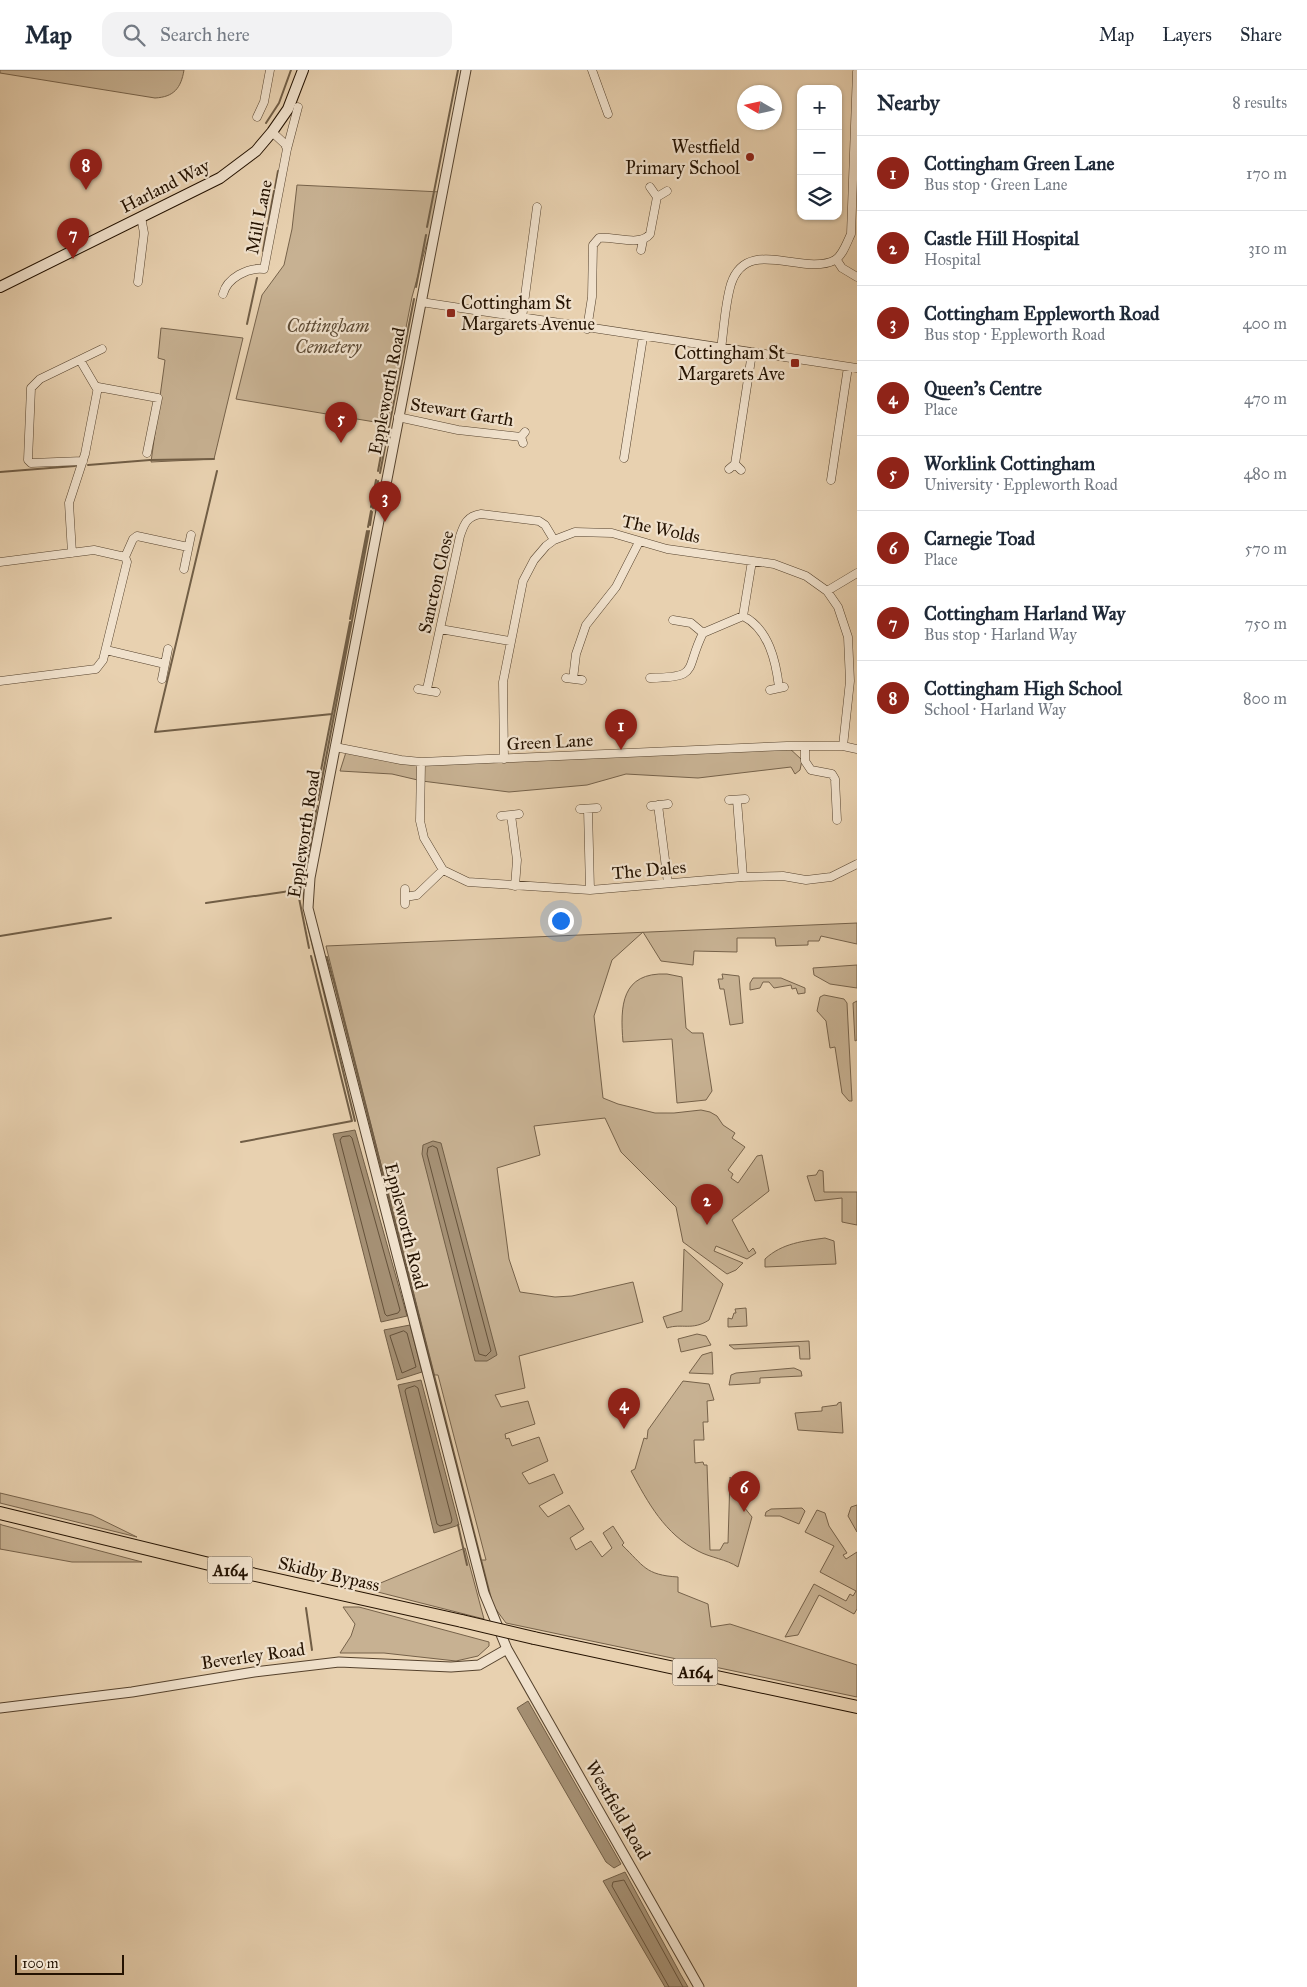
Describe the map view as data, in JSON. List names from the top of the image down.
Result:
{
  "streets": {
    "highway": ["A164", "Skidby Bypass"],
    "main road": ["Harland Way"],
    "street": [
      "Mill Lane",
      "Eppleworth Road",
      "Stewart Garth",
      "The Wolds",
      "Sancton Close",
      "Green Lane",
      "The Dales",
      "Beverley Road",
      "Westfield Road"
    ]
  },
  "crossings": [
    ["Eppleworth Road", "Stewart Garth"],
    ["Eppleworth Road", "Green Lane"],
    ["Eppleworth Road", "Beverley Road"],
    ["Eppleworth Road", "Westfield Road"],
    ["The Wolds", "Sancton Close"],
    ["The Wolds", "Green Lane"],
    ["Beverley Road", "Westfield Road"]
  ],
  "parks": ["Cottingham Cemetery"],
  "places": {
    "other": ["Westfield Primary School"],
    "transit": ["Cottingham St Margarets Avenue", "Cottingham St Margarets Ave"]
  },
  "scale_bar": "100 m",
  "north": "left",
  "page": {
    "header": "Map",
    "search": "Search here",
    "nav": ["Map", "Layers", "Share"],
    "heading": ["Nearby", "8 results"],
    "map_buttons": ["+", "−"],
    "list": [
      {
        "mark": "1",
        "name": "Cottingham Green Lane",
        "note": "Bus stop · Green Lane",
        "value": "170 m"
      },
      {
        "mark": "2",
        "name": "Castle Hill Hospital",
        "note": "Hospital",
        "value": "310 m"
      },
      {
        "mark": "3",
        "name": "Cottingham Eppleworth Road",
        "note": "Bus stop · Eppleworth Road",
        "value": "400 m"
      },
      {
        "mark": "4",
        "name": "Queen's Centre",
        "note": "Place",
        "value": "470 m"
      },
      {
        "mark": "5",
        "name": "Worklink Cottingham",
        "note": "University · Eppleworth Road",
        "value": "480 m"
      },
      {
        "mark": "6",
        "name": "Carnegie Toad",
        "note": "Place",
        "value": "570 m"
      },
      {
        "mark": "7",
        "name": "Cottingham Harland Way",
        "note": "Bus stop · Harland Way",
        "value": "750 m"
      },
      {
        "mark": "8",
        "name": "Cottingham High School",
        "note": "School · Harland Way",
        "value": "800 m"
      }
    ],
    "pins": [
      "8",
      "7",
      "5",
      "3",
      "1",
      "2",
      "4",
      "6"
    ],
    "scale": "100 m"
  }
}
